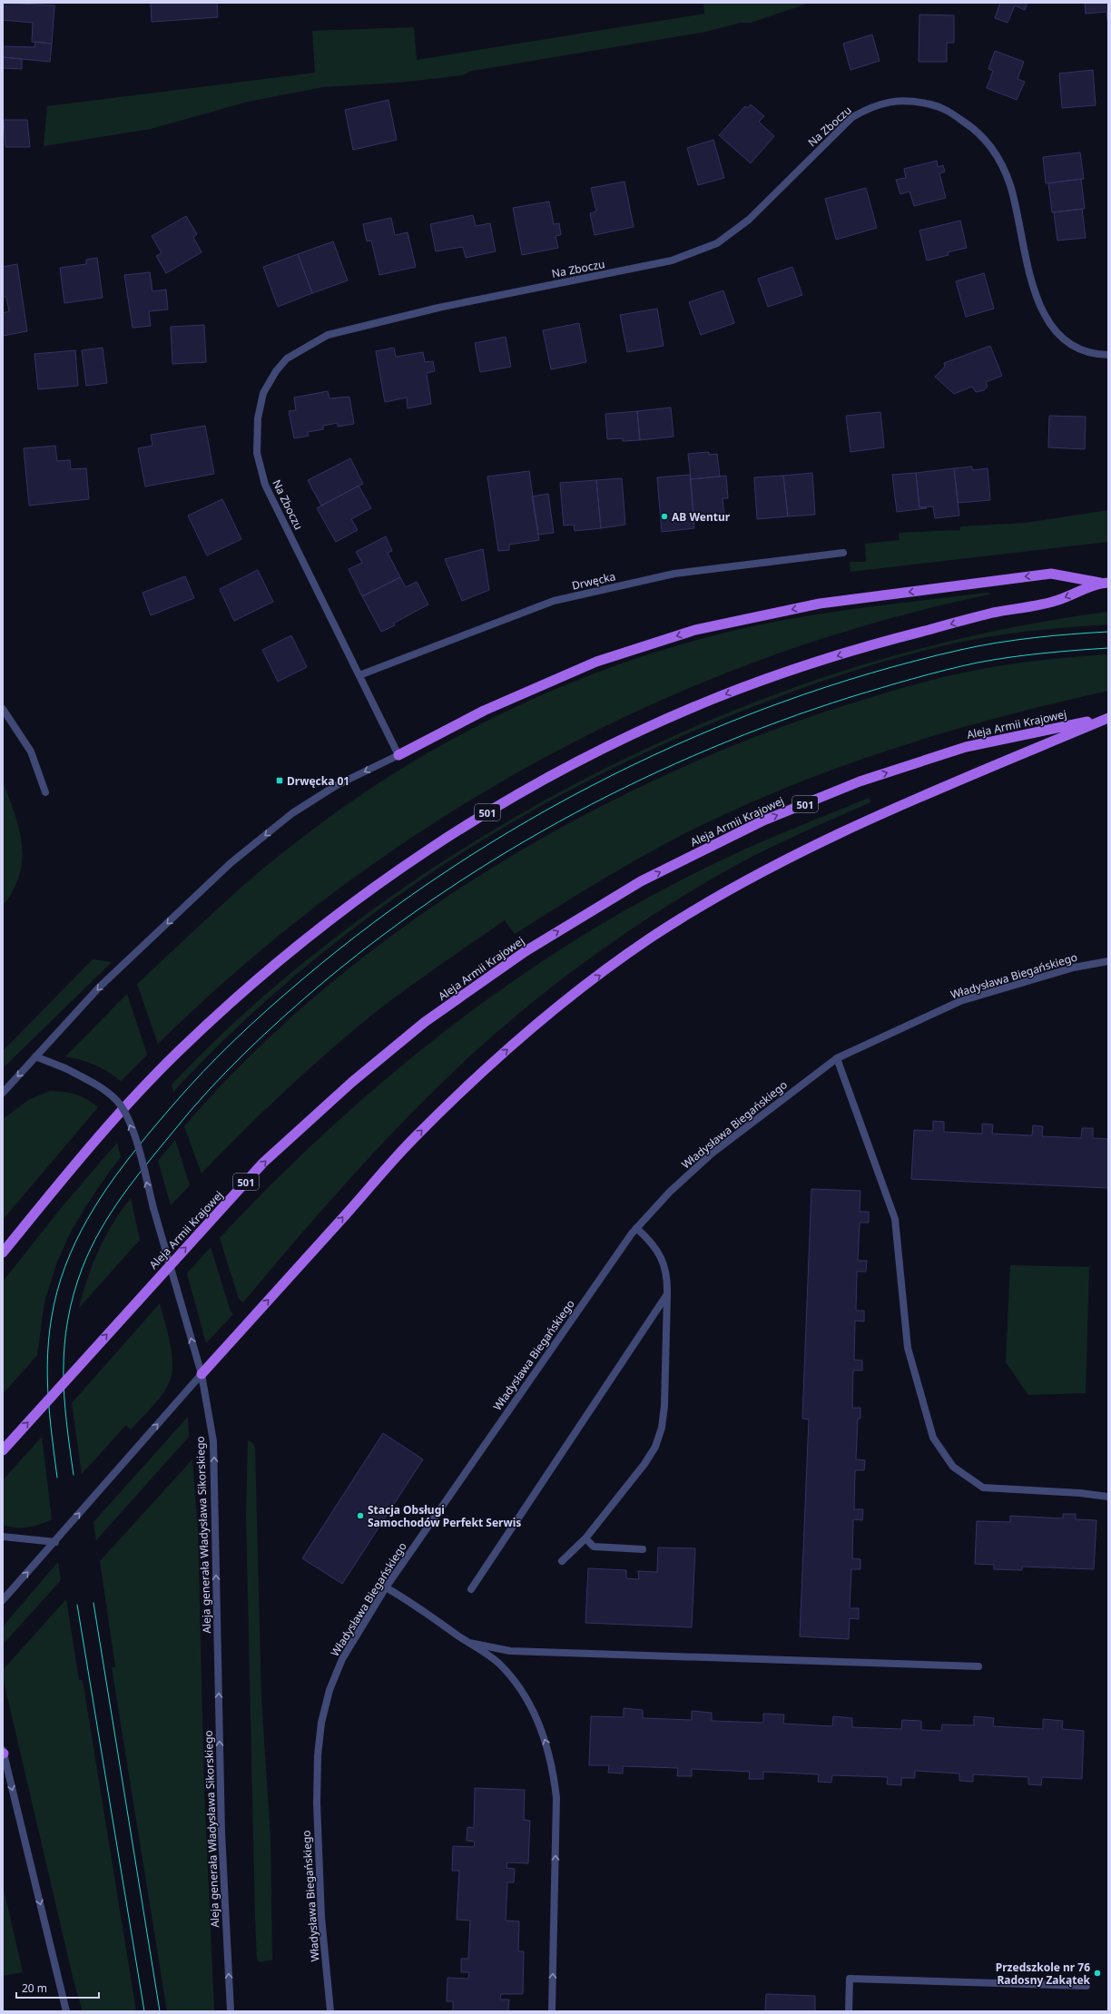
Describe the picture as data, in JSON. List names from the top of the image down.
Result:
{
  "streets": {
    "main road": ["Aleja Armii Krajowej", "501"],
    "street": [
      "Na Zboczu",
      "Drwęcka",
      "Władysława Biegańskiego",
      "Aleja generała Władysława Sikorskiego"
    ]
  },
  "crossings": [
    ["Na Zboczu", "Drwęcka"]
  ],
  "one_way": ["Aleja generała Władysława Sikorskiego"],
  "places": {
    "other": ["AB Wentur", "Stacja Obsługi Samochodów Perfekt Serwis", "Przedszkole nr 76 Radosny Zakątek"],
    "transit": ["Drwęcka 01"]
  },
  "scale_bar": "20 m"
}
